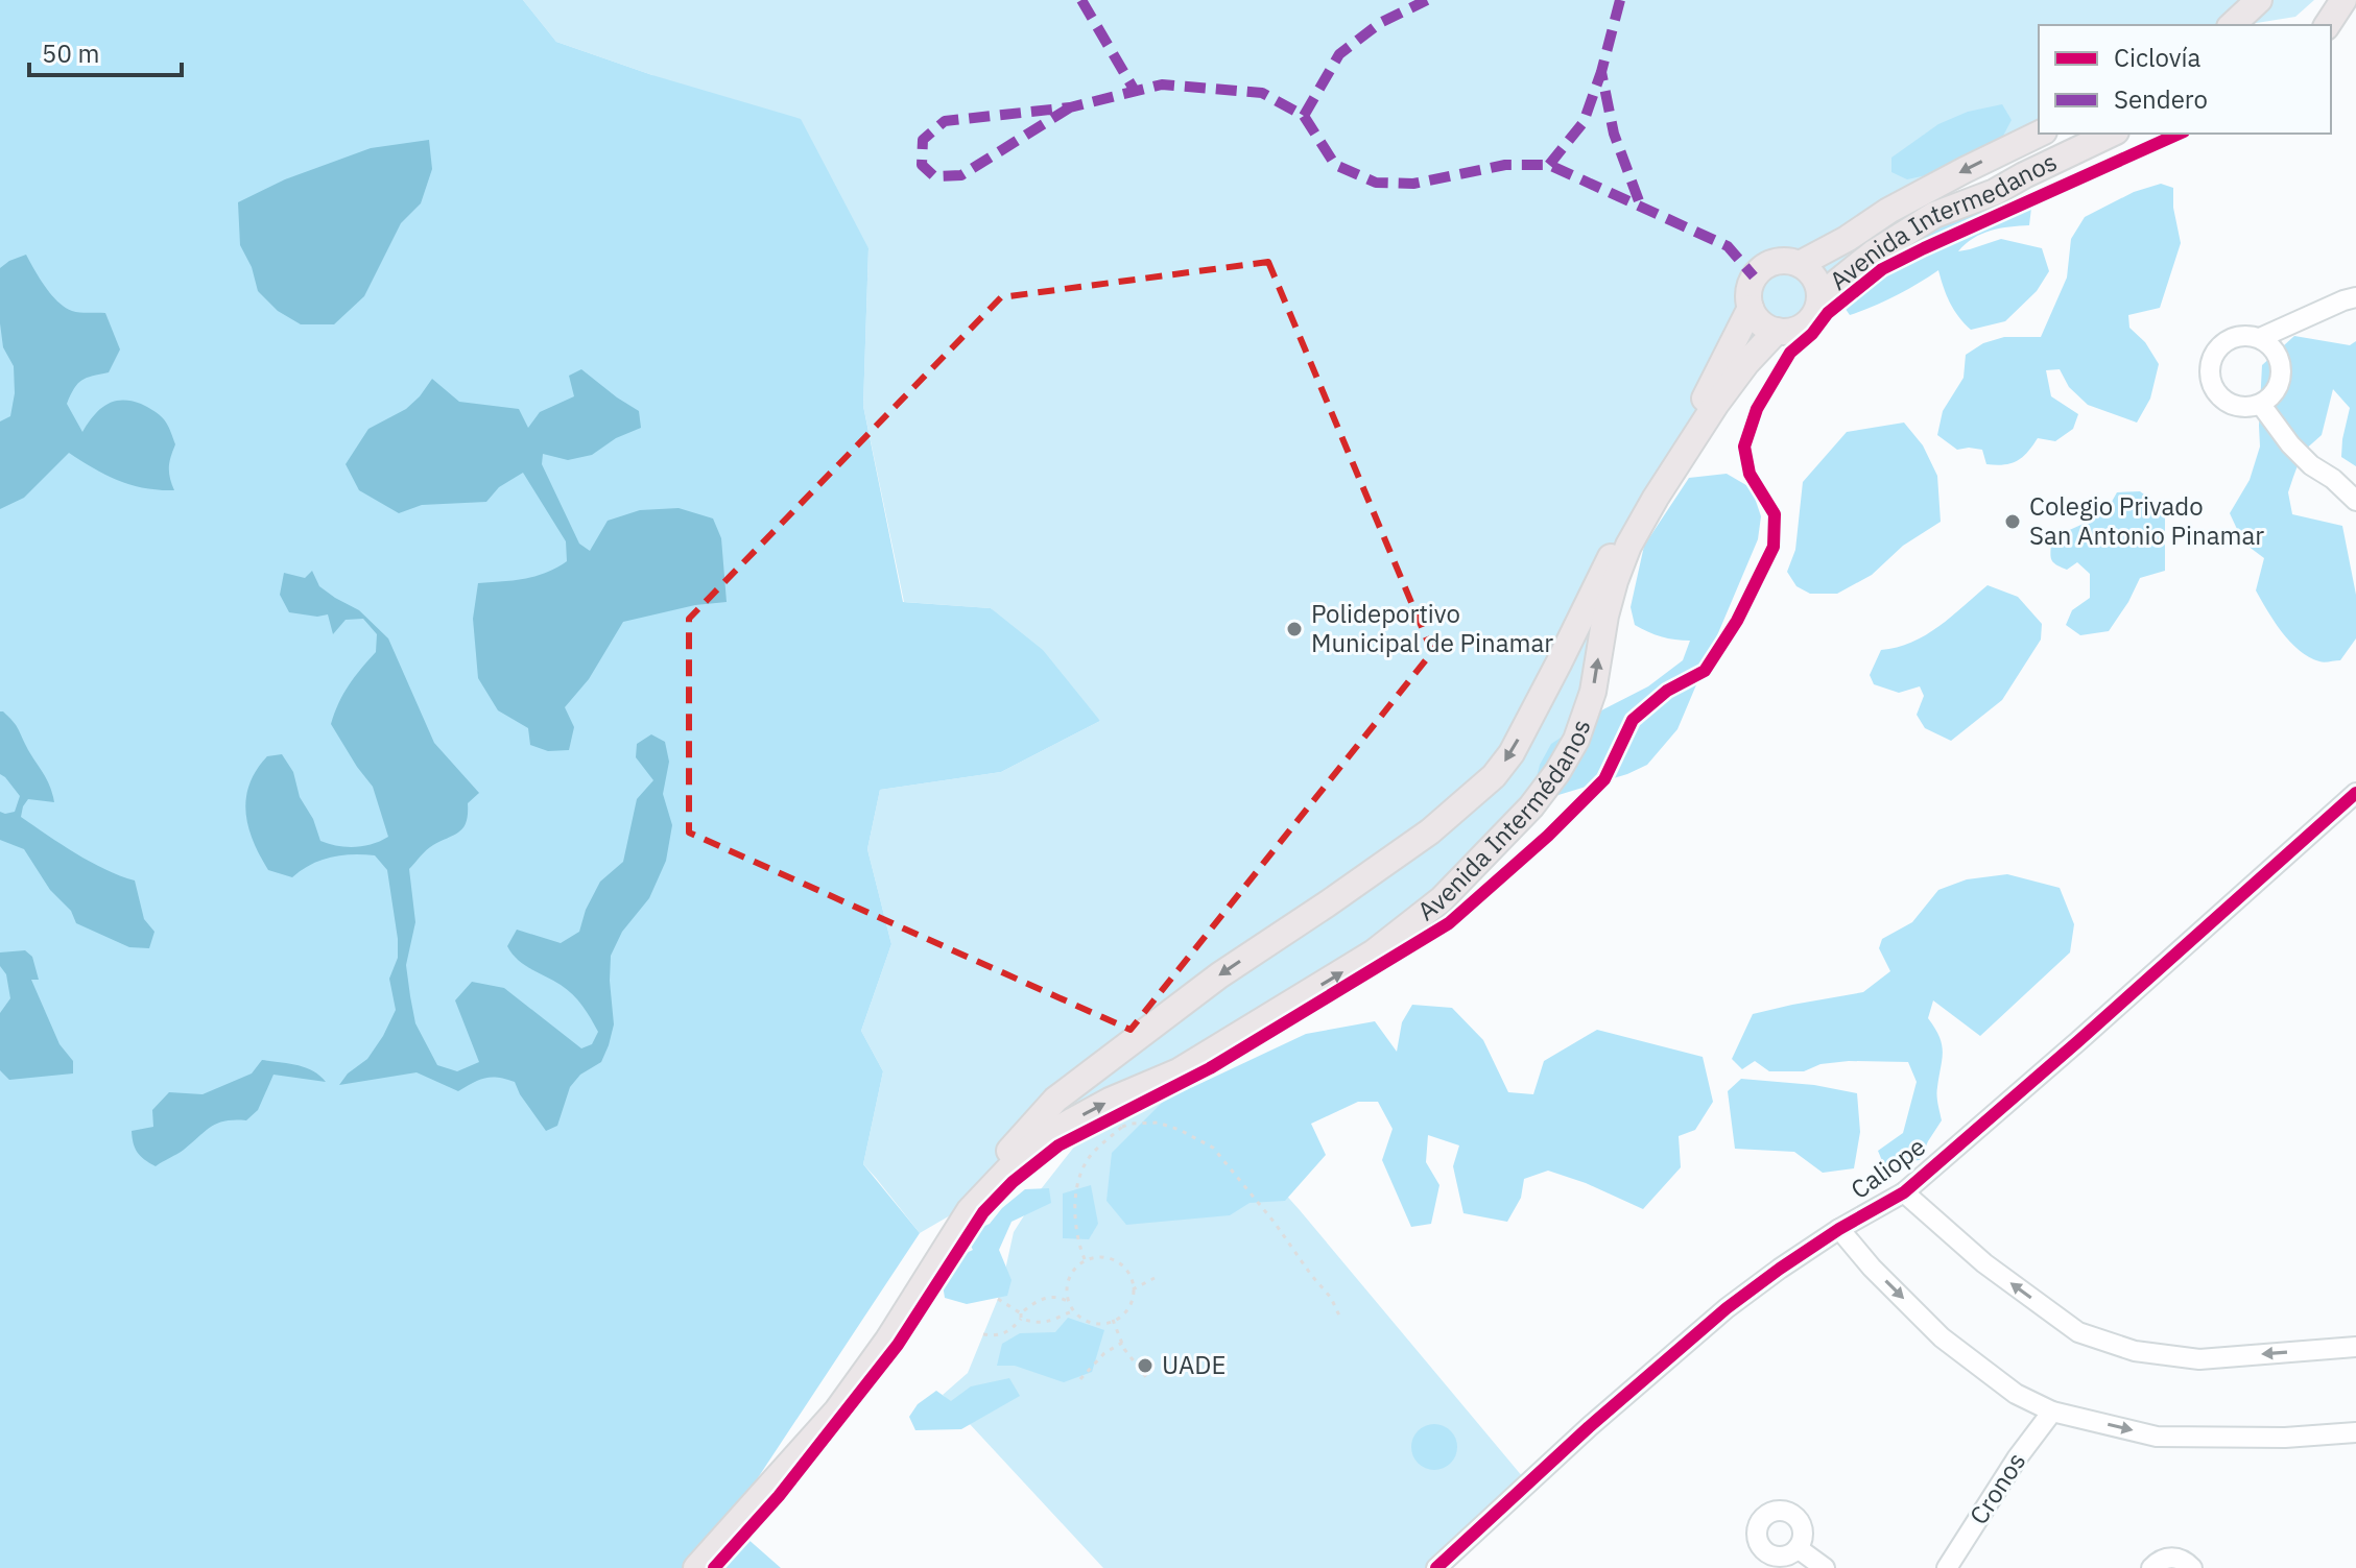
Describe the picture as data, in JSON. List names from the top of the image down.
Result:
{
  "streets": {
    "main road": ["Avenida Intermedanos", "Avenida Intermédanos"],
    "street": ["Caliope", "Cronos"]
  },
  "crossings": [
    ["Avenida Intermedanos", "Avenida Intermédanos"]
  ],
  "places": ["Colegio Privado San Antonio Pinamar", "Polideportivo Municipal de Pinamar", "UADE"],
  "legend": ["Ciclovía", "Sendero"],
  "scale_bar": "50 m"
}
